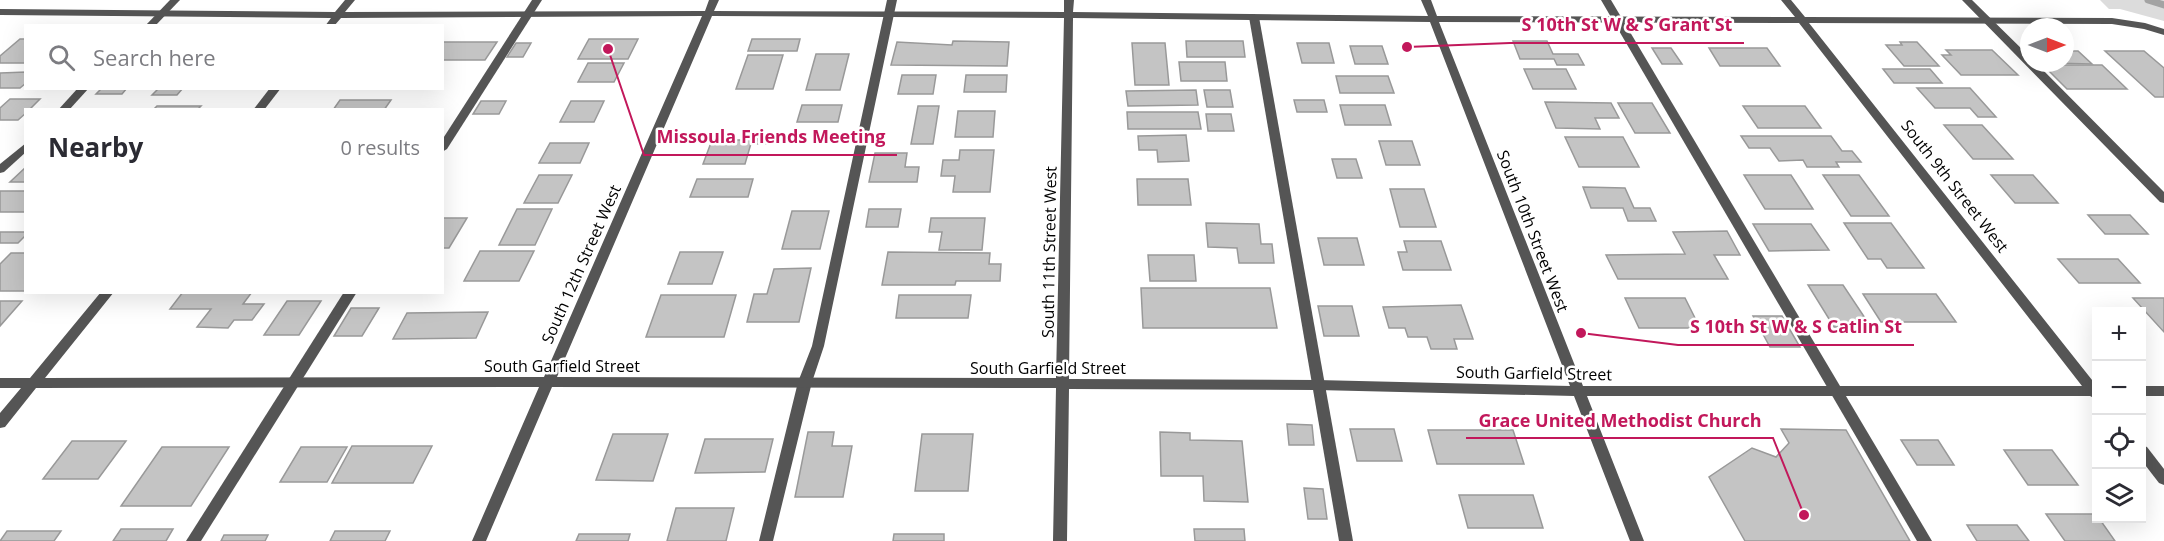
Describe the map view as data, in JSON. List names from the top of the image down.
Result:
{
  "streets": {
    "street": [
      "South 9th Street West",
      "South 10th Street West",
      "South 11th Street West",
      "South 12th Street West",
      "South Garfield Street"
    ]
  },
  "crossings": [
    ["South 10th Street West", "South Garfield Street"],
    ["South 11th Street West", "South Garfield Street"],
    ["South 12th Street West", "South Garfield Street"]
  ],
  "places": [
    "S 10th St W & S Grant St",
    "Missoula Friends Meeting",
    "S 10th St W & S Catlin St",
    "Grace United Methodist Church"
  ],
  "north": "right",
  "page": {
    "search": "Search here",
    "heading": ["Nearby", "0 results"],
    "map_buttons": ["+", "−"]
  }
}
